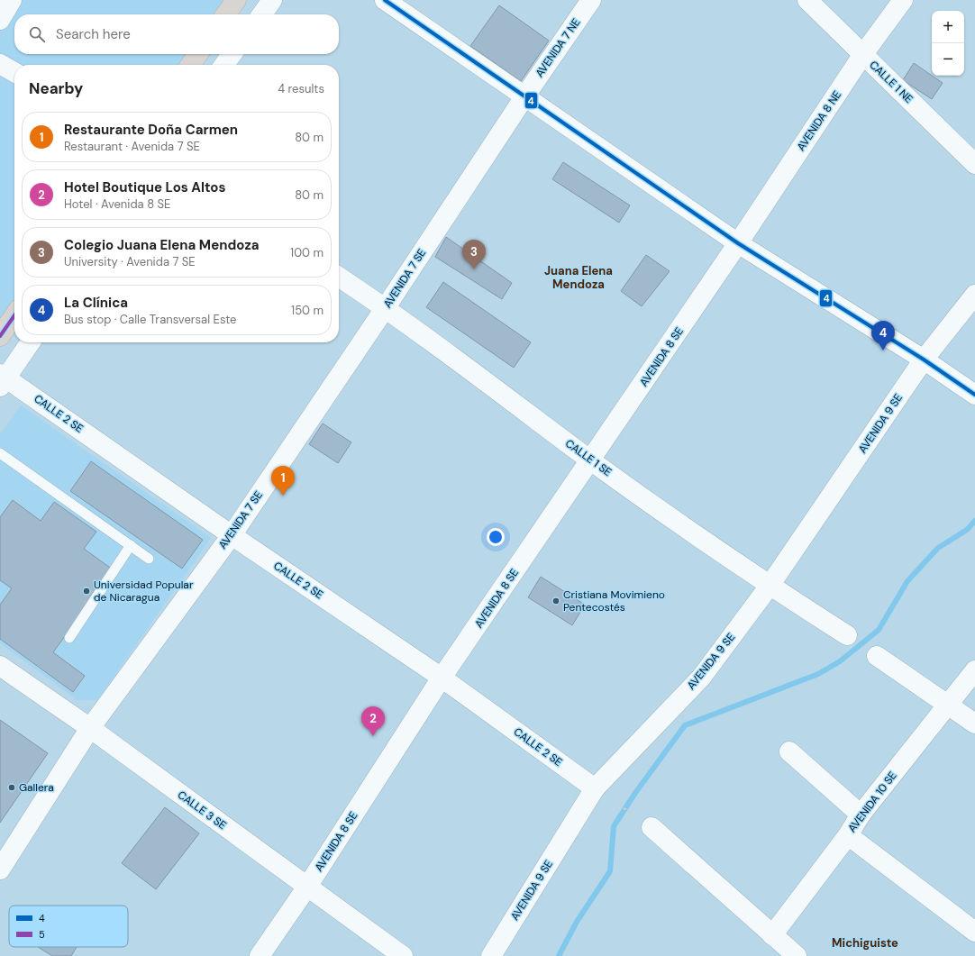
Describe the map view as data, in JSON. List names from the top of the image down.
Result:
{
  "streets": {
    "street": [
      "AVENIDA 7 NE",
      "CALLE 1 NE",
      "AVENIDA 8 NE",
      "AVENIDA 7 SE",
      "AVENIDA 8 SE",
      "CALLE 2 SE",
      "AVENIDA 9 SE",
      "CALLE 1 SE",
      "AVENIDA 10 SE",
      "CALLE 3 SE"
    ]
  },
  "crossings": [
    ["AVENIDA 7 NE", "AVENIDA 7 SE"],
    ["CALLE 1 NE", "AVENIDA 8 NE"],
    ["AVENIDA 8 NE", "AVENIDA 8 SE"],
    ["AVENIDA 7 SE", "CALLE 2 SE"],
    ["AVENIDA 7 SE", "CALLE 1 SE"],
    ["AVENIDA 7 SE", "CALLE 3 SE"],
    ["AVENIDA 8 SE", "CALLE 2 SE"],
    ["AVENIDA 8 SE", "CALLE 1 SE"],
    ["AVENIDA 8 SE", "CALLE 3 SE"],
    ["CALLE 2 SE", "AVENIDA 9 SE"],
    ["AVENIDA 9 SE", "CALLE 1 SE"]
  ],
  "districts": ["Juana Elena Mendoza", "Michiguiste"],
  "places": ["Universidad Popular de Nicaragua", "Cristiana Movimieno Pentecostés", "Gallera"],
  "lines": ["transit line 4", "transit line 5"],
  "legend": ["4", "5"],
  "page": {
    "map_buttons": ["+", "−"],
    "search": "Search here",
    "heading": ["Nearby", "4 results"],
    "list": [
      {
        "mark": "1",
        "name": "Restaurante Doña Carmen",
        "note": "Restaurant · Avenida 7 SE",
        "value": "80 m"
      },
      {
        "mark": "2",
        "name": "Hotel Boutique Los Altos",
        "note": "Hotel · Avenida 8 SE",
        "value": "80 m"
      },
      {
        "mark": "3",
        "name": "Colegio Juana Elena Mendoza",
        "note": "University · Avenida 7 SE",
        "value": "100 m"
      },
      {
        "mark": "4",
        "name": "La Clínica",
        "note": "Bus stop · Calle Transversal Este",
        "value": "150 m"
      }
    ],
    "pins": [
      "3",
      "4",
      "1",
      "2"
    ]
  }
}
